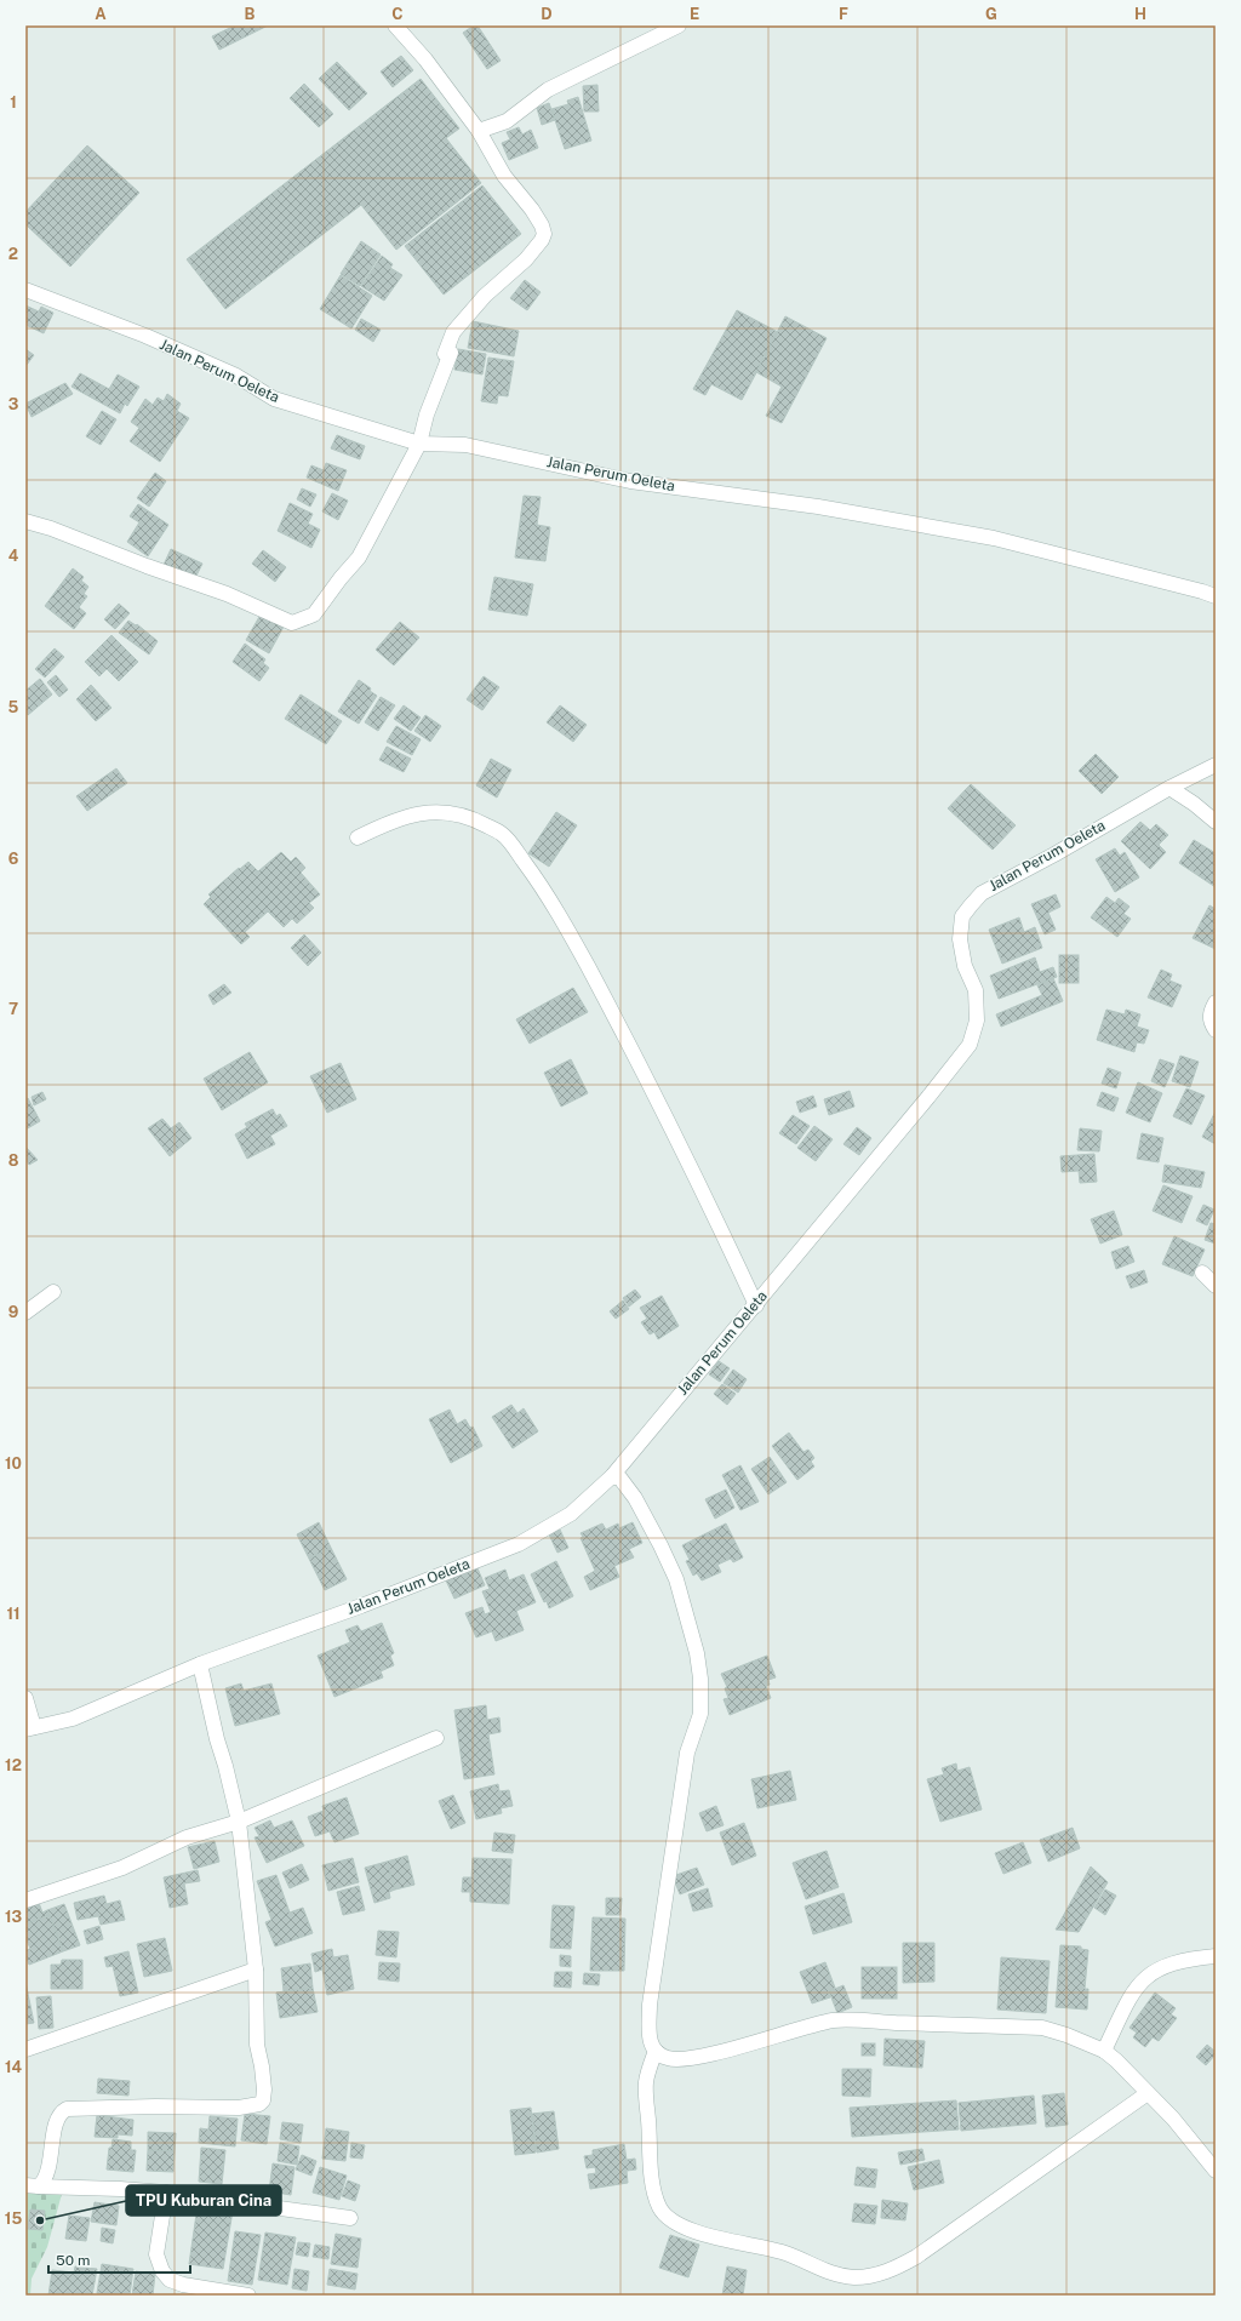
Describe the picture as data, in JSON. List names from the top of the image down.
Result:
{
  "streets": {
    "street": ["Jalan Perum Oeleta"]
  },
  "places": ["TPU Kuburan Cina"],
  "scale_bar": "50 m",
  "grid": {
    "columns": [
      "A",
      "B",
      "C",
      "D",
      "E",
      "F",
      "G",
      "H"
    ],
    "rows": [
      "1",
      "2",
      "3",
      "4",
      "5",
      "6",
      "7",
      "8",
      "9",
      "10",
      "11",
      "12",
      "13",
      "14",
      "15"
    ]
  }
}
